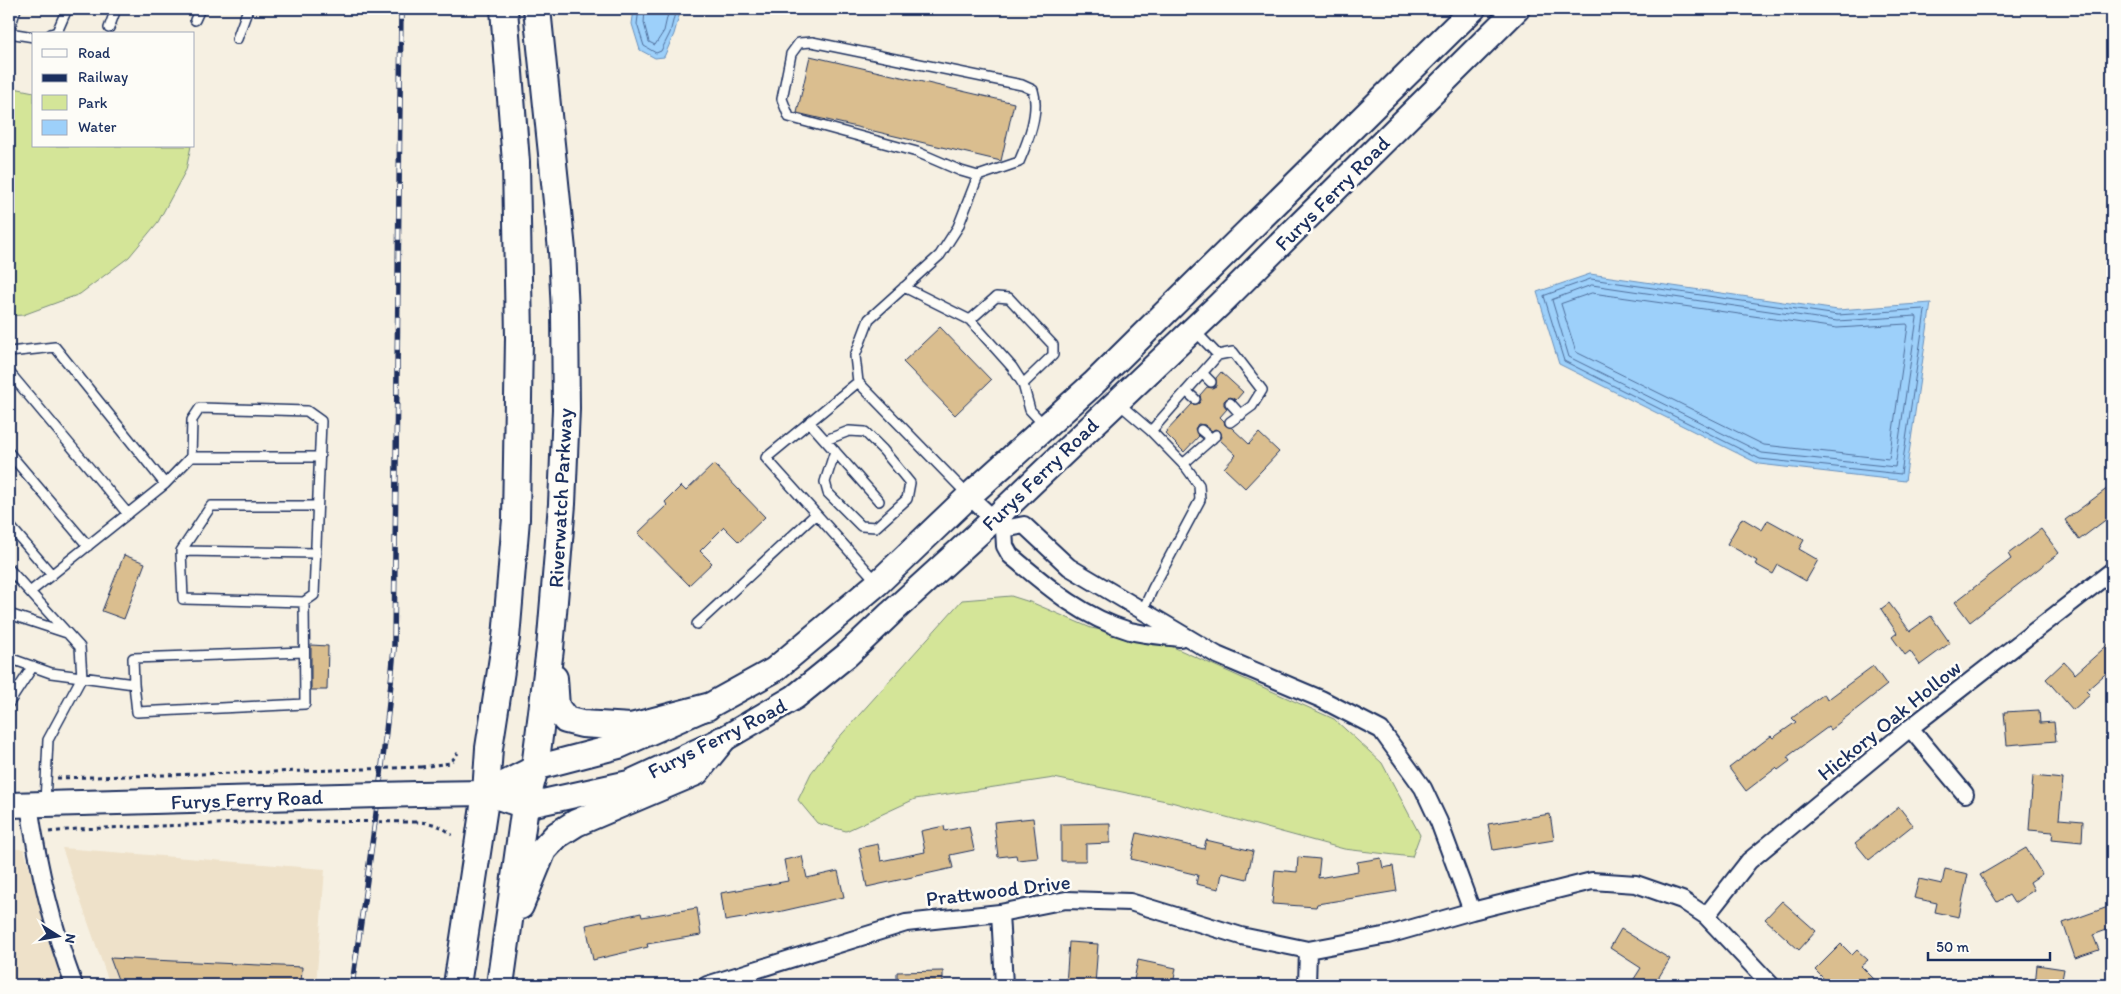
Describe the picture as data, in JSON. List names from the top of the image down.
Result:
{
  "streets": {
    "main road": ["Furys Ferry Road", "Riverwatch Parkway"],
    "street": ["Hickory Oak Hollow", "Prattwood Drive"]
  },
  "crossings": [
    ["Furys Ferry Road", "Riverwatch Parkway"],
    ["Hickory Oak Hollow", "Prattwood Drive"]
  ],
  "legend": [
    "Road",
    "Railway",
    "Park",
    "Water"
  ],
  "scale_bar": "50 m",
  "north": "right"
}
